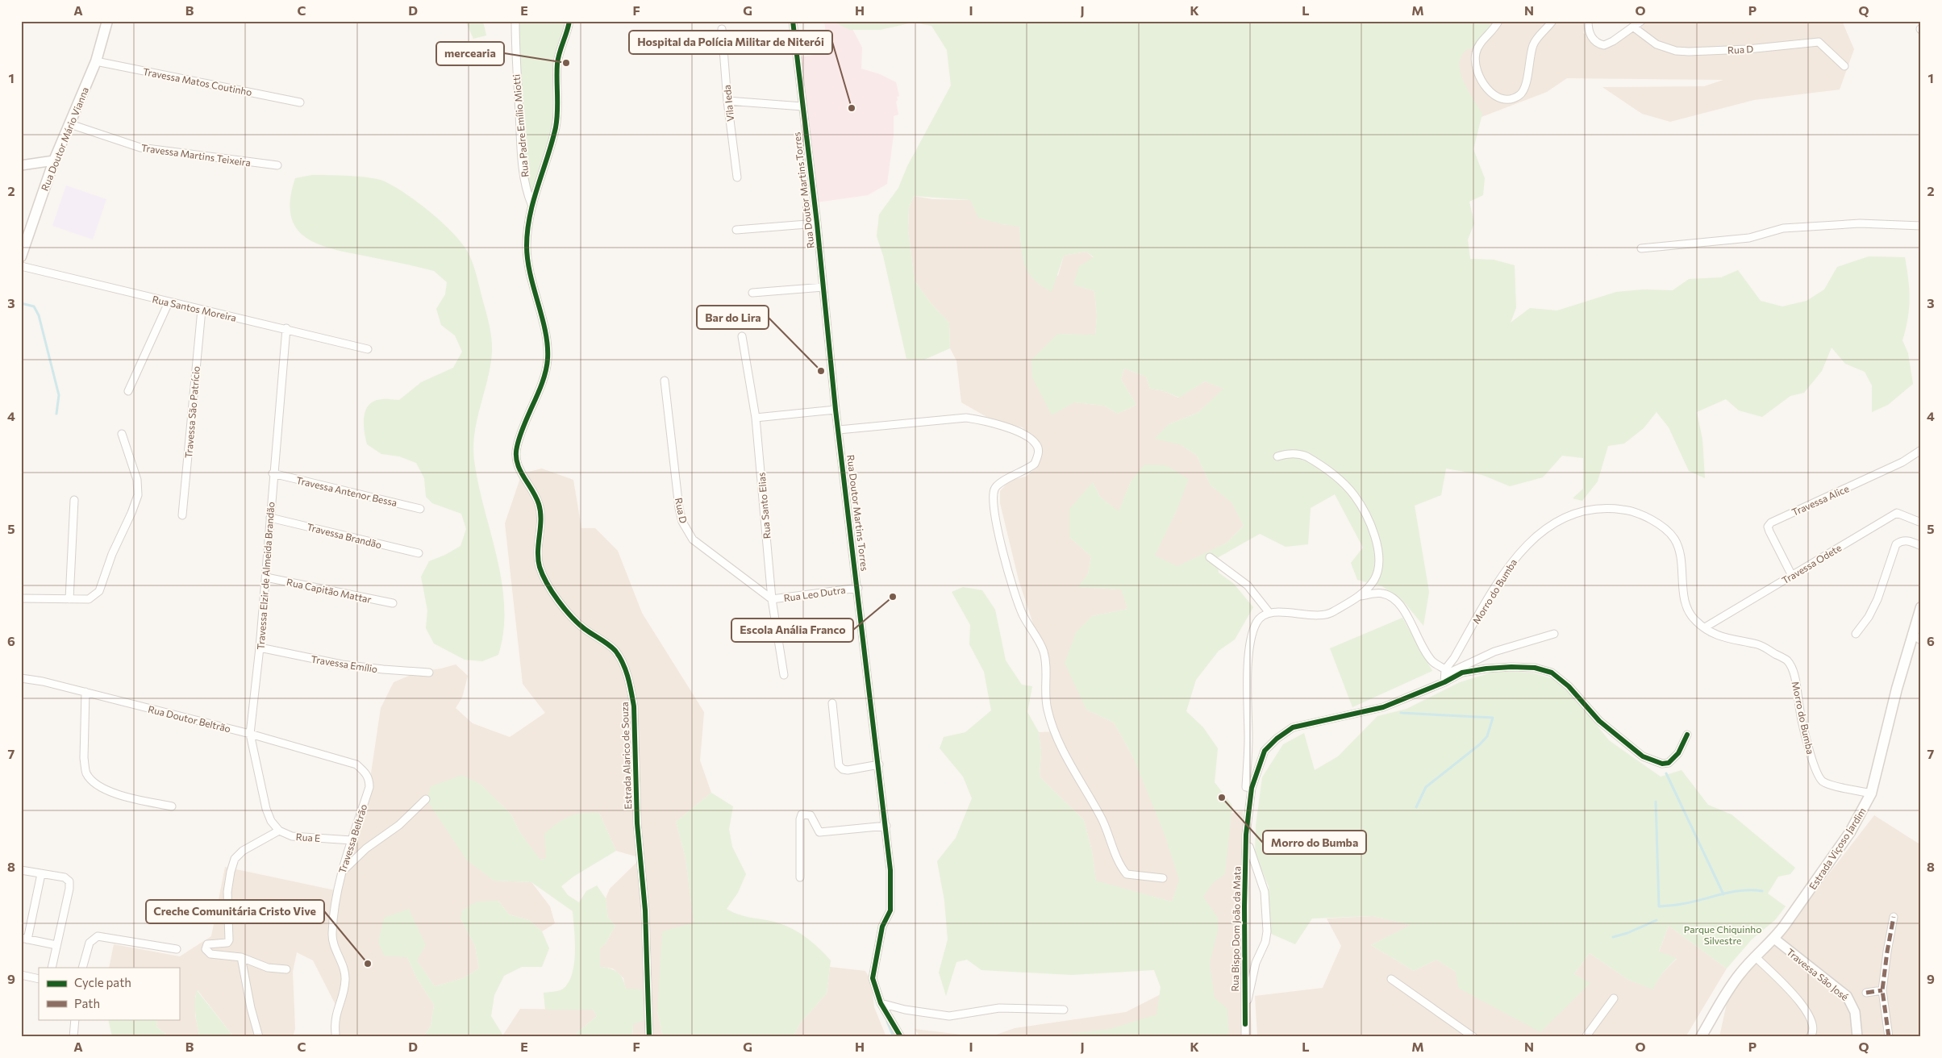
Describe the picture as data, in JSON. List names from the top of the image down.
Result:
{
  "streets": {
    "main road": ["Rua Doutor Mário Vianna", "Estrada Viçoso Jardim"],
    "street": [
      "Rua D",
      "Travessa Matos Coutinho",
      "Vila Ieda",
      "Rua Padre Emílio Miotti",
      "Travessa Martins Teixeira",
      "Rua Doutor Martins Torres",
      "Rua Santos Moreira",
      "Travessa São Patrício",
      "Travessa Antenor Bessa",
      "Travessa Alice",
      "Rua Santo Elias",
      "Travessa Brandão",
      "Travessa Odete",
      "Travessa Elzir de Almeida Brandão",
      "Rua Capitão Mattar",
      "Morro do Bumba",
      "Rua Leo Dutra",
      "Travessa Emílio",
      "Rua Doutor Beltrão",
      "Estrada Alarico de Souza",
      "Rua E",
      "Travessa Beltrão",
      "Rua Bispo Dom João da Mata",
      "Travessa São José"
    ]
  },
  "crossings": [
    ["Rua D", "Rua Santo Elias"],
    ["Rua D", "Rua Leo Dutra"],
    ["Travessa Matos Coutinho", "Rua Doutor Mário Vianna"],
    ["Rua Padre Emílio Miotti", "Estrada Alarico de Souza"],
    ["Rua Doutor Mário Vianna", "Travessa Martins Teixeira"],
    ["Rua Doutor Martins Torres", "Rua Leo Dutra"],
    ["Rua Santos Moreira", "Travessa São Patrício"],
    ["Rua Santos Moreira", "Travessa Elzir de Almeida Brandão"],
    ["Travessa Antenor Bessa", "Travessa Elzir de Almeida Brandão"],
    ["Travessa Alice", "Travessa Odete"],
    ["Rua Santo Elias", "Rua Leo Dutra"],
    ["Travessa Brandão", "Travessa Elzir de Almeida Brandão"],
    ["Travessa Odete", "Morro do Bumba"],
    ["Travessa Elzir de Almeida Brandão", "Rua Capitão Mattar"],
    ["Travessa Elzir de Almeida Brandão", "Travessa Emílio"],
    ["Travessa Elzir de Almeida Brandão", "Rua Doutor Beltrão"],
    ["Travessa Elzir de Almeida Brandão", "Rua E"],
    ["Morro do Bumba", "Estrada Viçoso Jardim"],
    ["Rua Doutor Beltrão", "Travessa Beltrão"],
    ["Rua E", "Travessa Beltrão"],
    ["Estrada Viçoso Jardim", "Travessa São José"]
  ],
  "parks": ["Parque Chiquinho Silvestre"],
  "places": [
    "mercearia",
    "Hospital da Polícia Militar de Niterói",
    "Bar do Lira",
    "Escola Anália Franco",
    "Morro do Bumba",
    "Creche Comunitária Cristo Vive"
  ],
  "legend": ["Cycle path", "Path"],
  "grid": {
    "columns": [
      "A",
      "B",
      "C",
      "D",
      "E",
      "F",
      "G",
      "H",
      "I",
      "J",
      "K",
      "L",
      "M",
      "N",
      "O",
      "P",
      "Q"
    ],
    "rows": [
      "1",
      "2",
      "3",
      "4",
      "5",
      "6",
      "7",
      "8",
      "9"
    ]
  }
}
